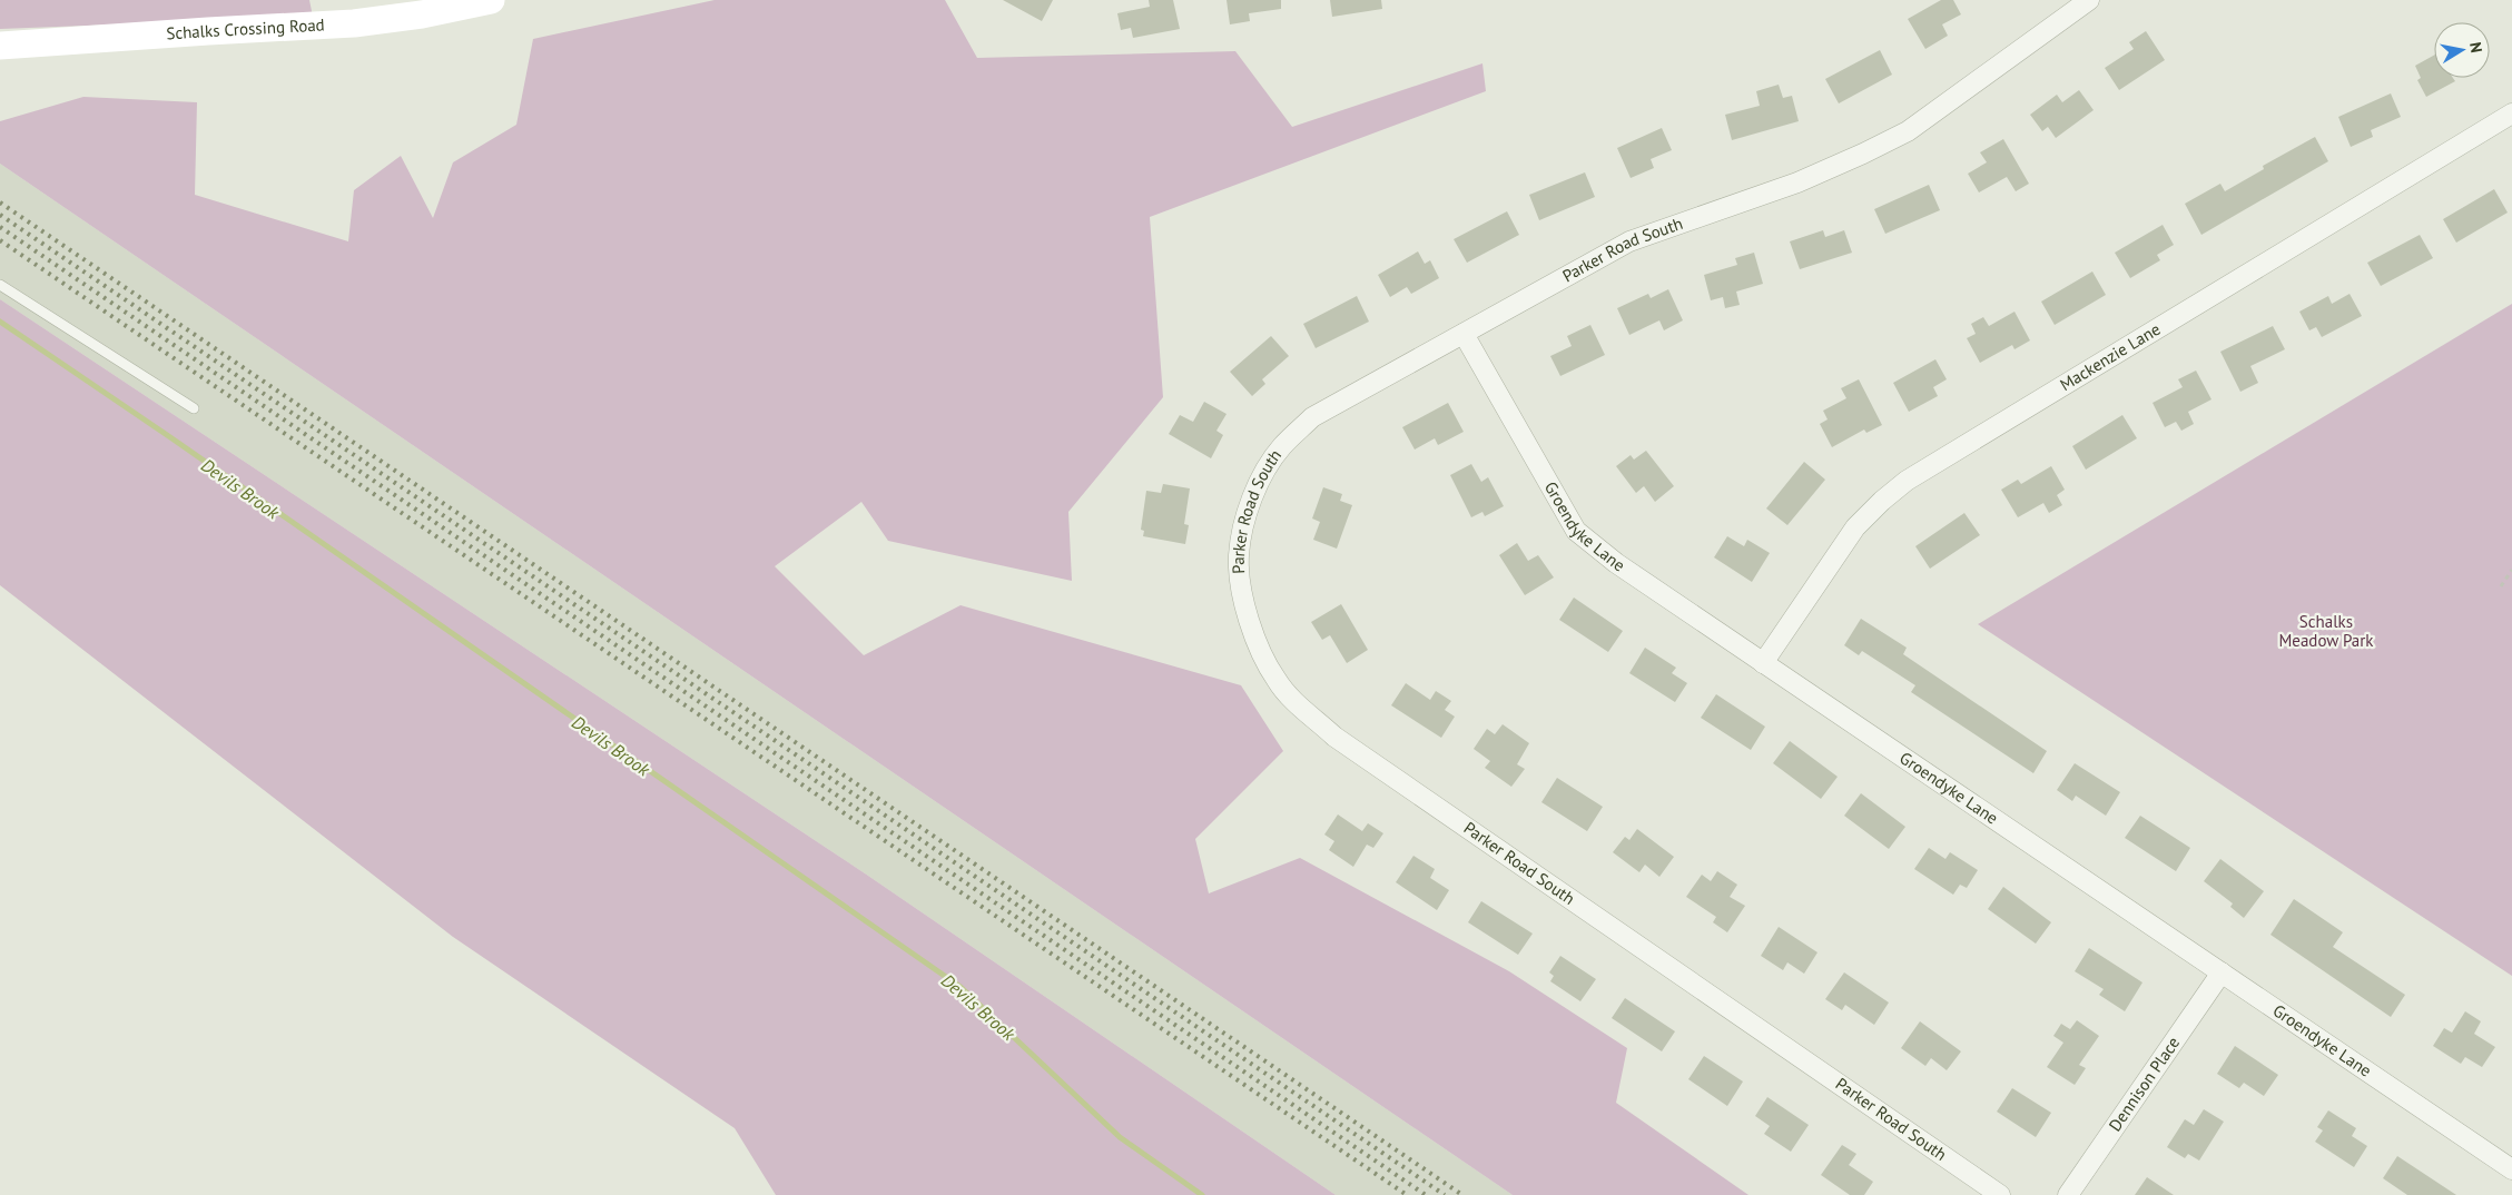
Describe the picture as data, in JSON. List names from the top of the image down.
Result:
{
  "streets": {
    "street": [
      "Schalks Crossing Road",
      "Parker Road South",
      "Mackenzie Lane",
      "Groendyke Lane",
      "Dennison Place"
    ]
  },
  "crossings": [
    ["Parker Road South", "Groendyke Lane"],
    ["Mackenzie Lane", "Groendyke Lane"],
    ["Groendyke Lane", "Dennison Place"]
  ],
  "water": ["Devils Brook"],
  "parks": ["Schalks Meadow Park"],
  "north": "right"
}
